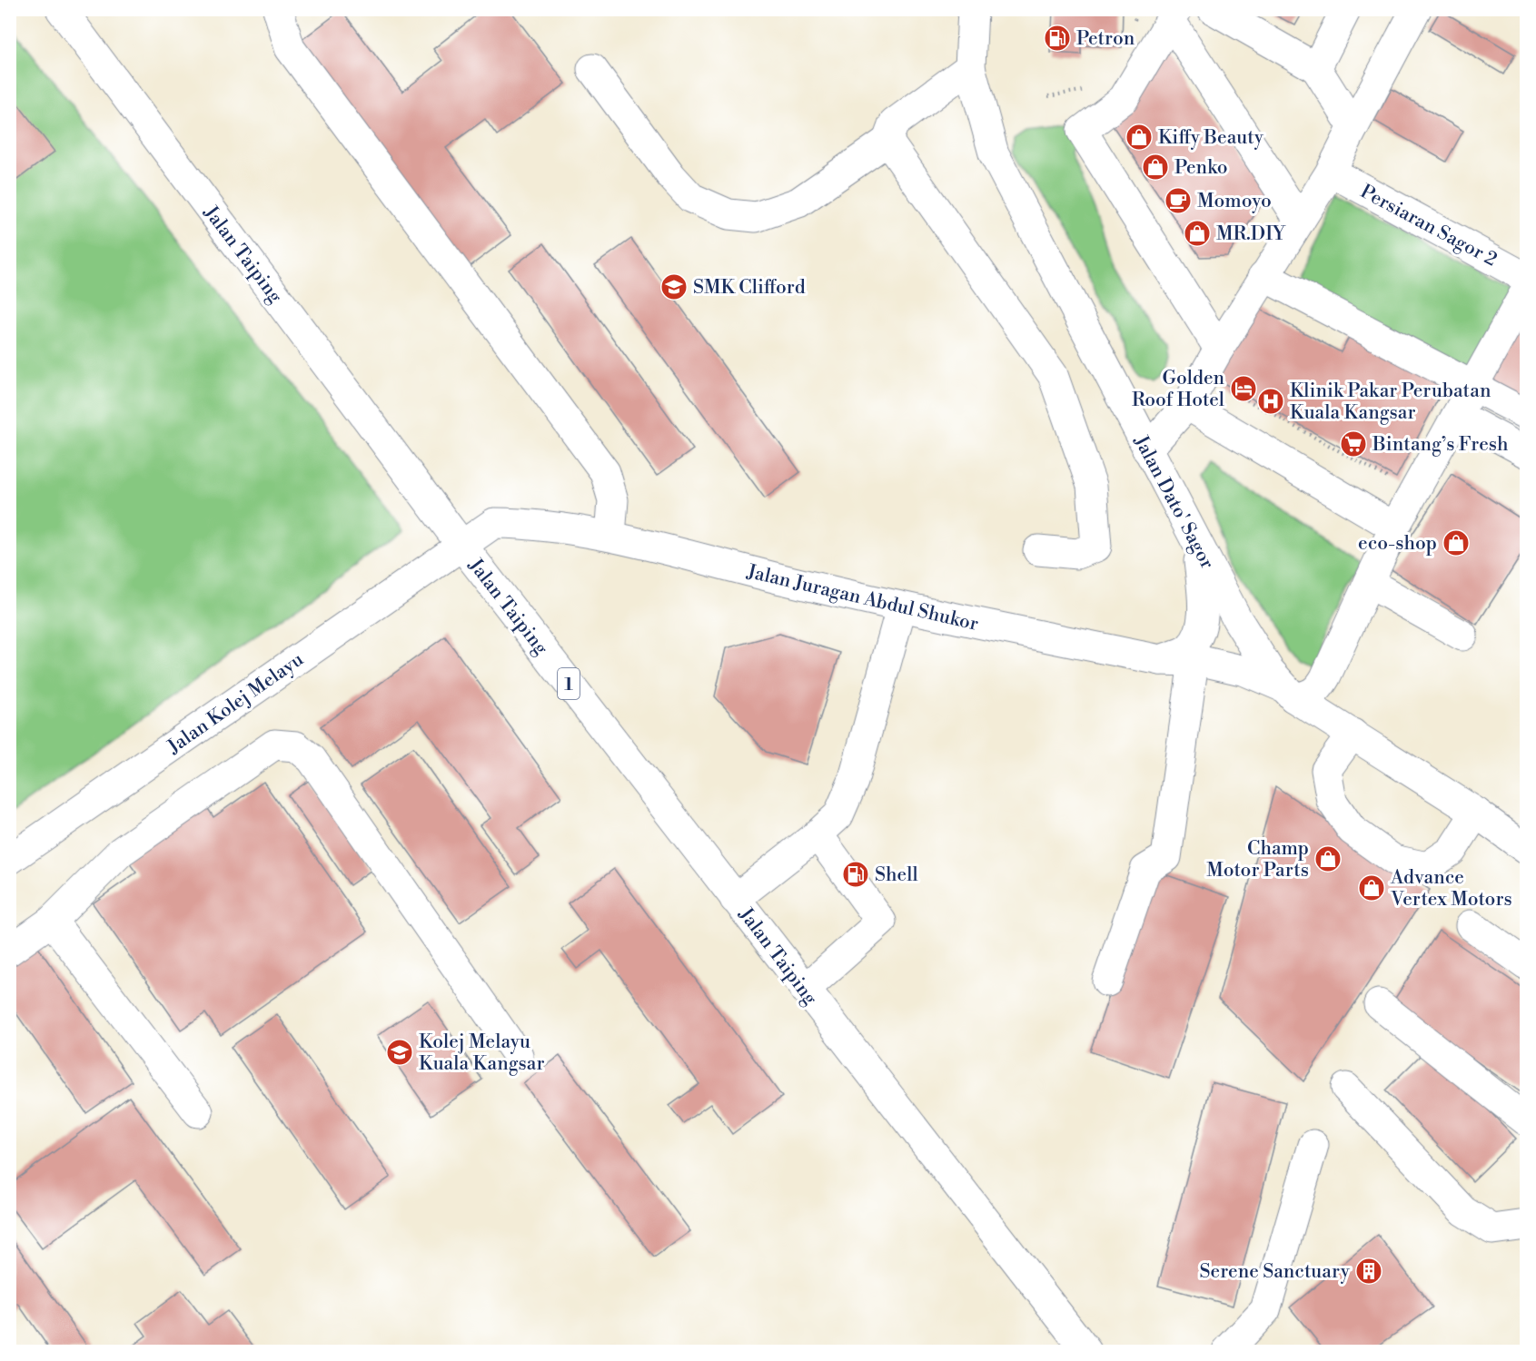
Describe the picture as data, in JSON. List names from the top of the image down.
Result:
{
  "streets": {
    "main road": [
      "Persiaran Sagor 2",
      "Jalan Taiping",
      "Jalan Dato' Sagor",
      "Jalan Juragan Abdul Shukor",
      "1",
      "Jalan Kolej Melayu"
    ]
  },
  "crossings": [
    ["Jalan Taiping", "Jalan Juragan Abdul Shukor"],
    ["Jalan Taiping", "Jalan Kolej Melayu"],
    ["Jalan Juragan Abdul Shukor", "Jalan Kolej Melayu"]
  ],
  "places": {
    "fuel station": ["Petron", "Shell"],
    "shop": [
      "Kiffy Beauty",
      "Penko",
      "MR.DIY",
      "eco-shop",
      "Champ Motor Parts",
      "Advance Vertex Motors"
    ],
    "cafe": ["Momoyo"],
    "school or university": ["SMK Clifford", "Kolej Melayu Kuala Kangsar"],
    "hotel": ["Golden Roof Hotel"],
    "hospital": ["Klinik Pakar Perubatan Kuala Kangsar"],
    "supermarket": ["Bintang’s Fresh"],
    "building": ["Serene Sanctuary"]
  }
}
